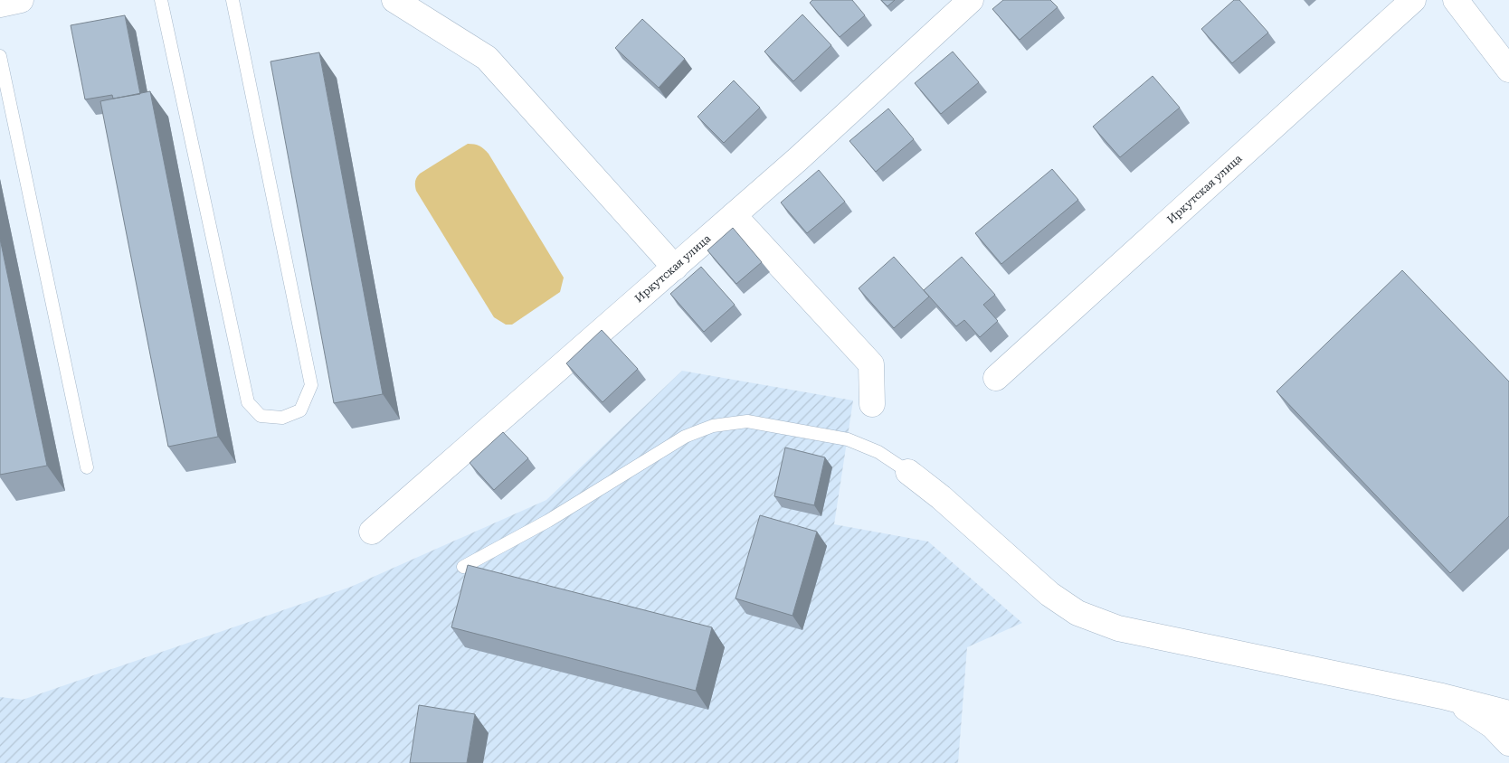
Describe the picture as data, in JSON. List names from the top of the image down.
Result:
{
  "streets": {
    "street": ["Иркутская улица"]
  }
}
